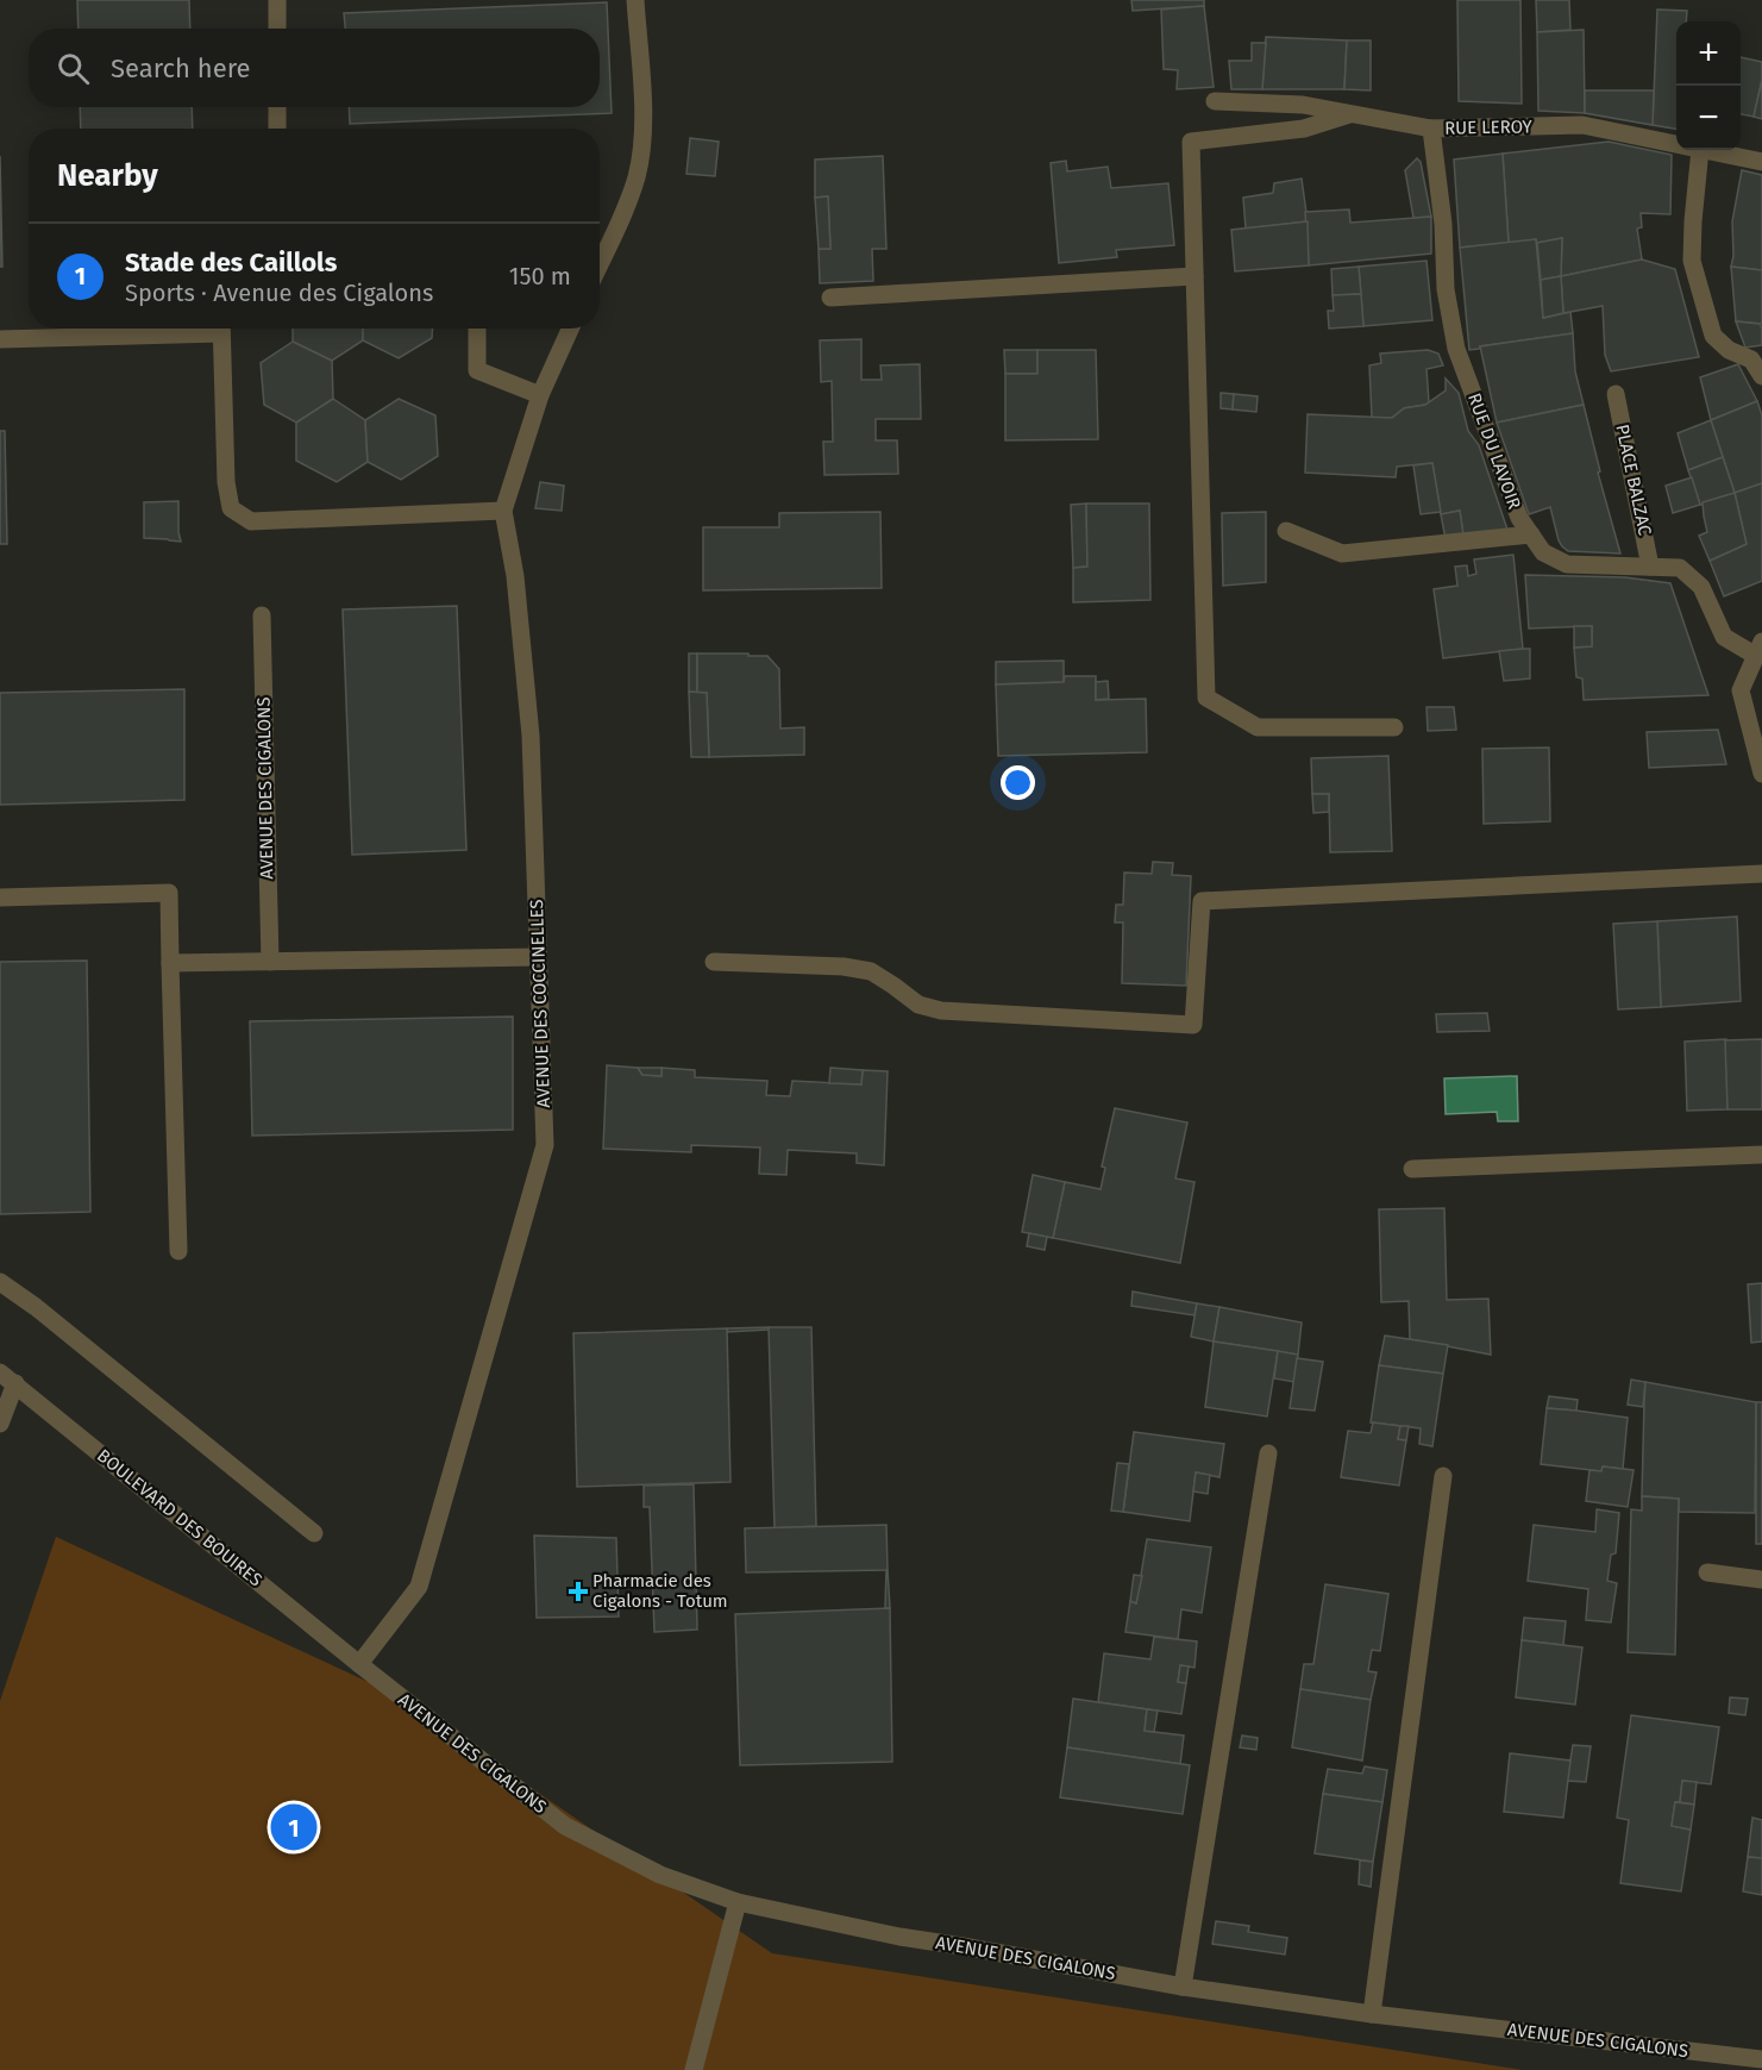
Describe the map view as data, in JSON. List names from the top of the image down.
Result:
{
  "streets": {
    "street": [
      "RUE LEROY",
      "RUE DU LAVOIR",
      "PLACE BALZAC",
      "AVENUE DES CIGALONS",
      "AVENUE DES COCCINELLES",
      "BOULEVARD DES BOUIRES"
    ]
  },
  "crossings": [
    ["RUE LEROY", "RUE DU LAVOIR"],
    ["RUE DU LAVOIR", "PLACE BALZAC"],
    ["AVENUE DES CIGALONS", "AVENUE DES COCCINELLES"],
    ["AVENUE DES CIGALONS", "BOULEVARD DES BOUIRES"],
    ["AVENUE DES COCCINELLES", "BOULEVARD DES BOUIRES"]
  ],
  "places": {
    "health": ["Pharmacie des Cigalons - Totum"]
  },
  "page": {
    "map_buttons": ["+", "−"],
    "search": "Search here",
    "heading": "Nearby",
    "list": [
      {
        "mark": "1",
        "name": "Stade des Caillols",
        "note": "Sports · Avenue des Cigalons",
        "value": "150 m"
      }
    ],
    "pins": "1"
  }
}
